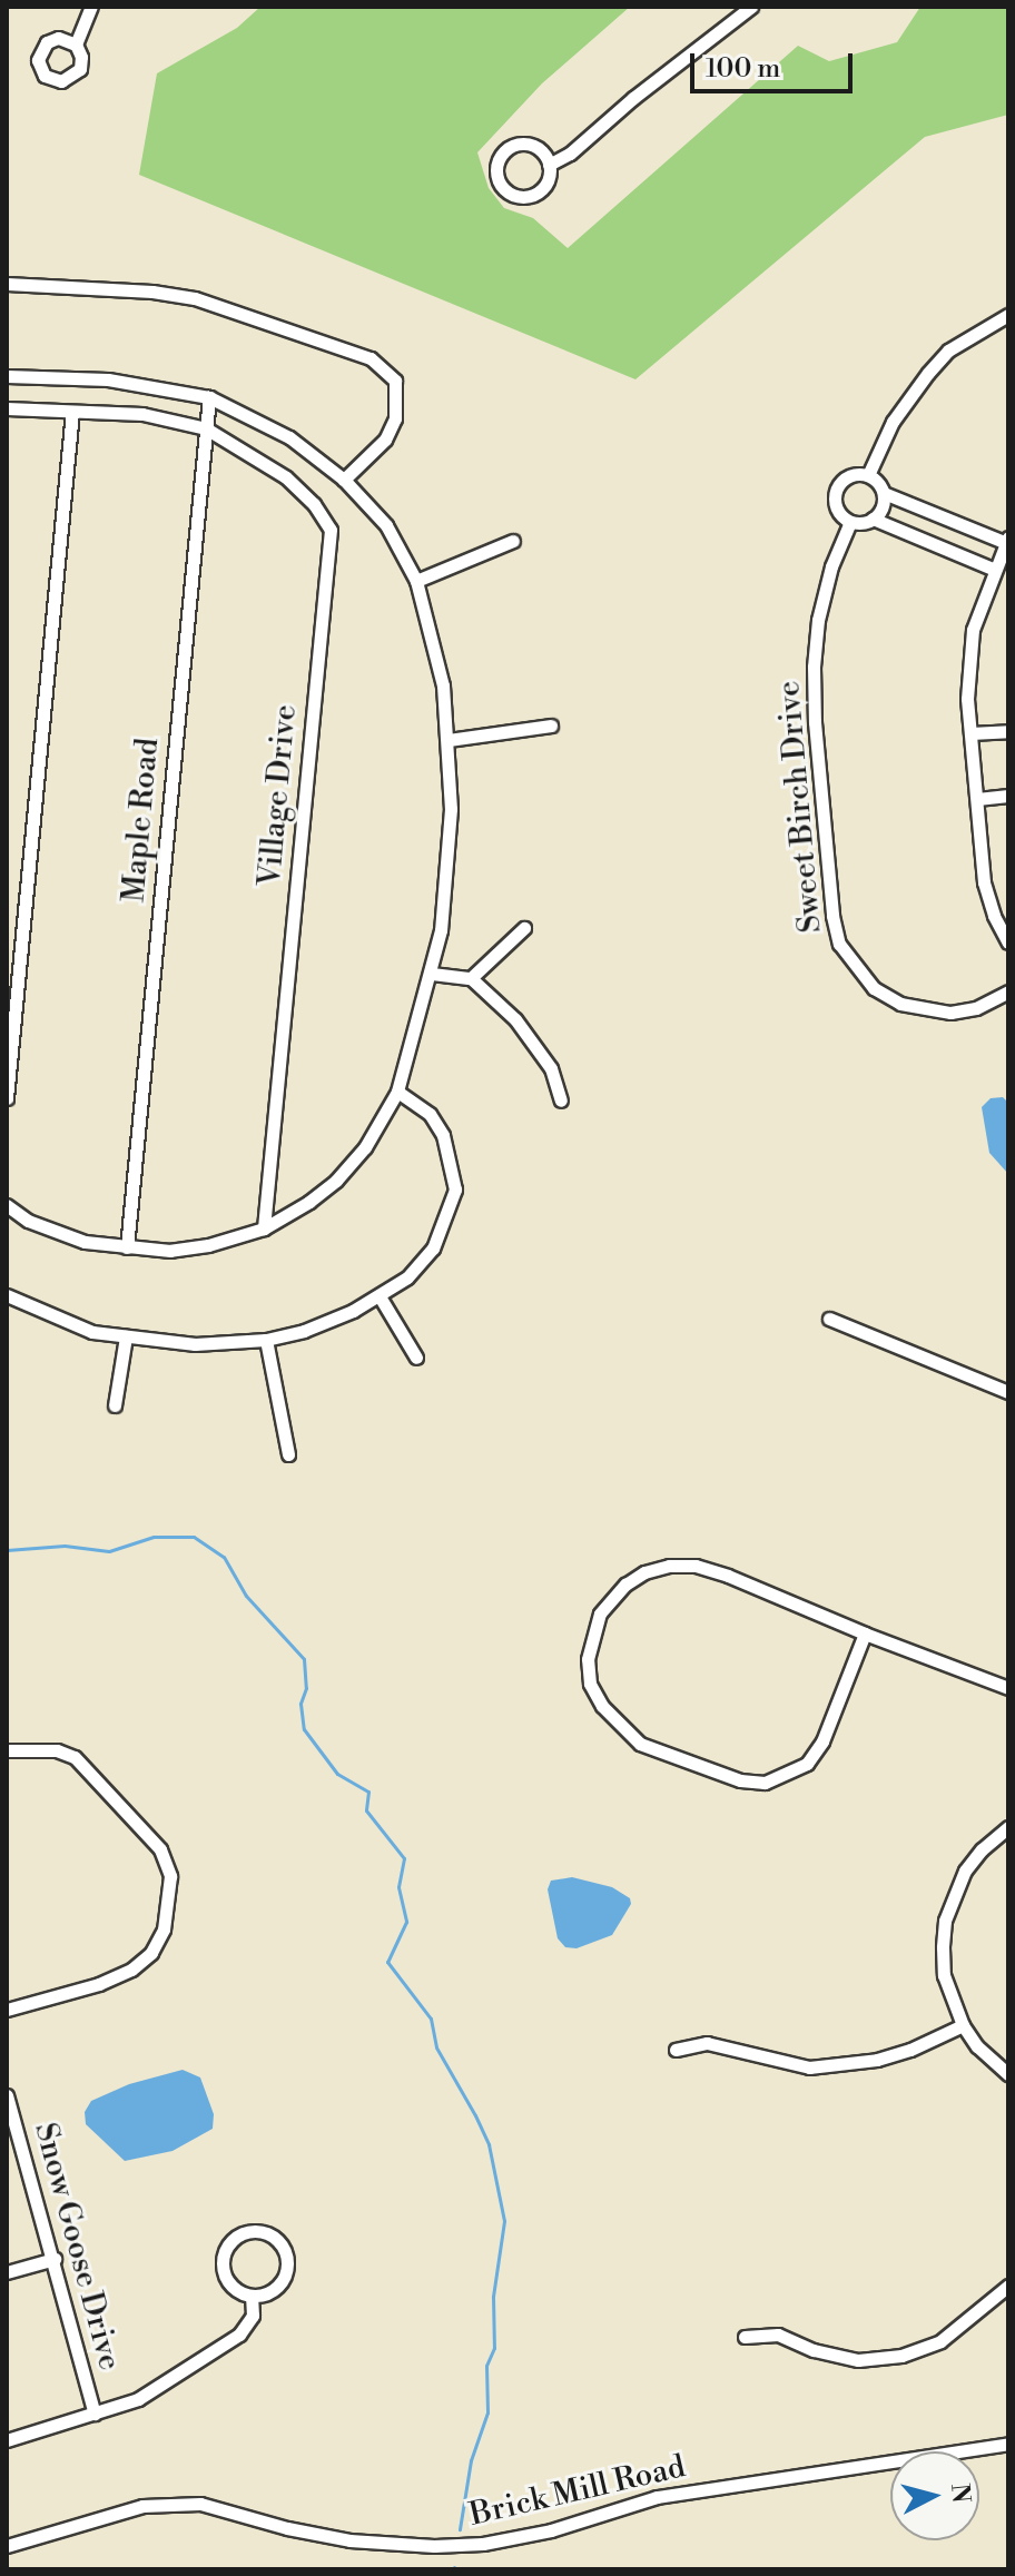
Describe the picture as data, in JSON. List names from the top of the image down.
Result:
{
  "streets": {
    "street": [
      "Village Drive",
      "Sweet Birch Drive",
      "Maple Road",
      "Snow Goose Drive",
      "Brick Mill Road"
    ]
  },
  "crossings": [
    ["Village Drive", "Maple Road"]
  ],
  "scale_bar": "100 m",
  "north": "right"
}
